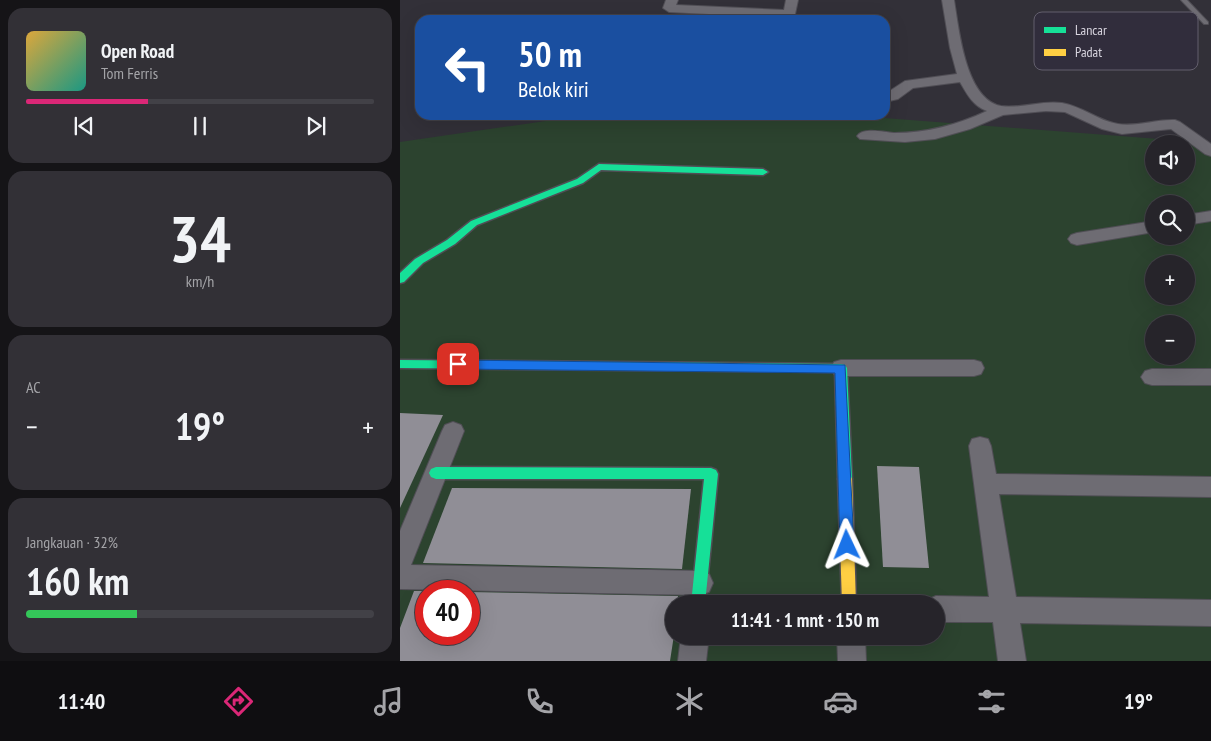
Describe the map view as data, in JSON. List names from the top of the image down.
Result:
{
  "legend": ["Lancar", "Padat"],
  "page": {
    "turn": ["50 m", "Belok kiri"],
    "song": ["Open Road", "Tom Ferris"],
    "map_buttons": ["+", "−"],
    "tile": [
      ["34", "km/h"],
      "AC",
      ["Jangkauan · 32%", "160 km"]
    ],
    "heat": ["−", "19°", "+"],
    "limit": "40",
    "trip": "11:41 · 1 mnt · 150 m",
    "tabs": ["11:40", "19°"]
  }
}
